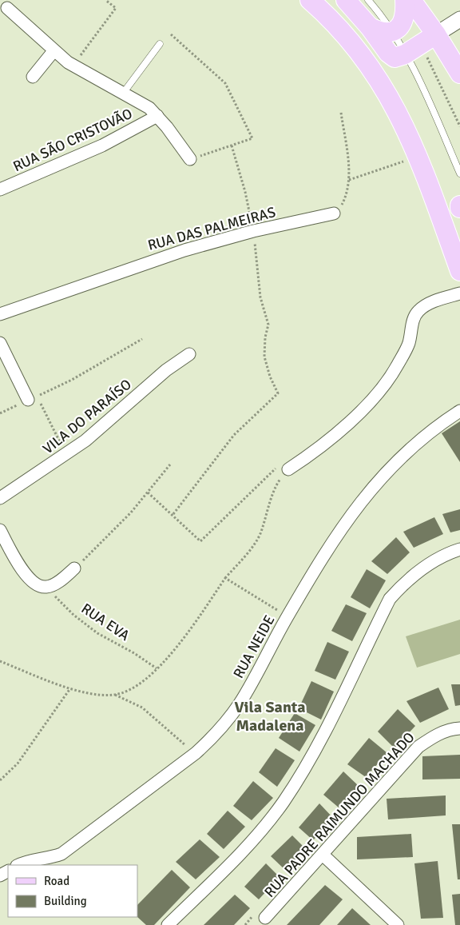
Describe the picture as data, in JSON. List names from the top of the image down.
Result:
{
  "streets": {
    "street": [
      "RUA SÃO CRISTOVÃO",
      "RUA DAS PALMEIRAS",
      "VILA DO PARAÍSO",
      "RUA NEIDE",
      "RUA PADRE RAIMUNDO MACHADO"
    ],
    "path": ["RUA EVA"]
  },
  "districts": ["Vila Santa Madalena"],
  "legend": ["Road", "Building"]
}
